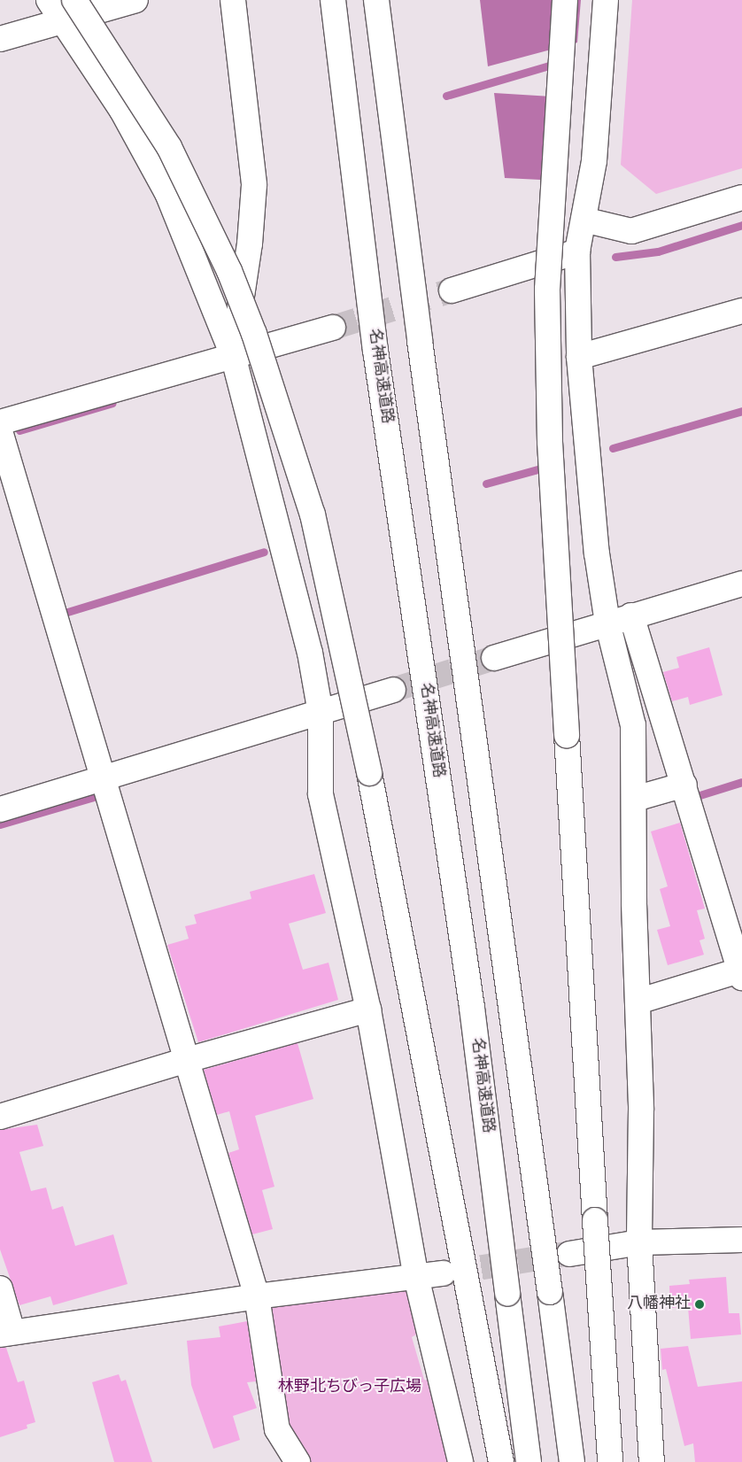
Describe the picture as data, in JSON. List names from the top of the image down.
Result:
{
  "streets": {
    "main road": ["名神高速道路"]
  },
  "parks": ["林野北ちびっ子広場"],
  "places": ["八幡神社"]
}
